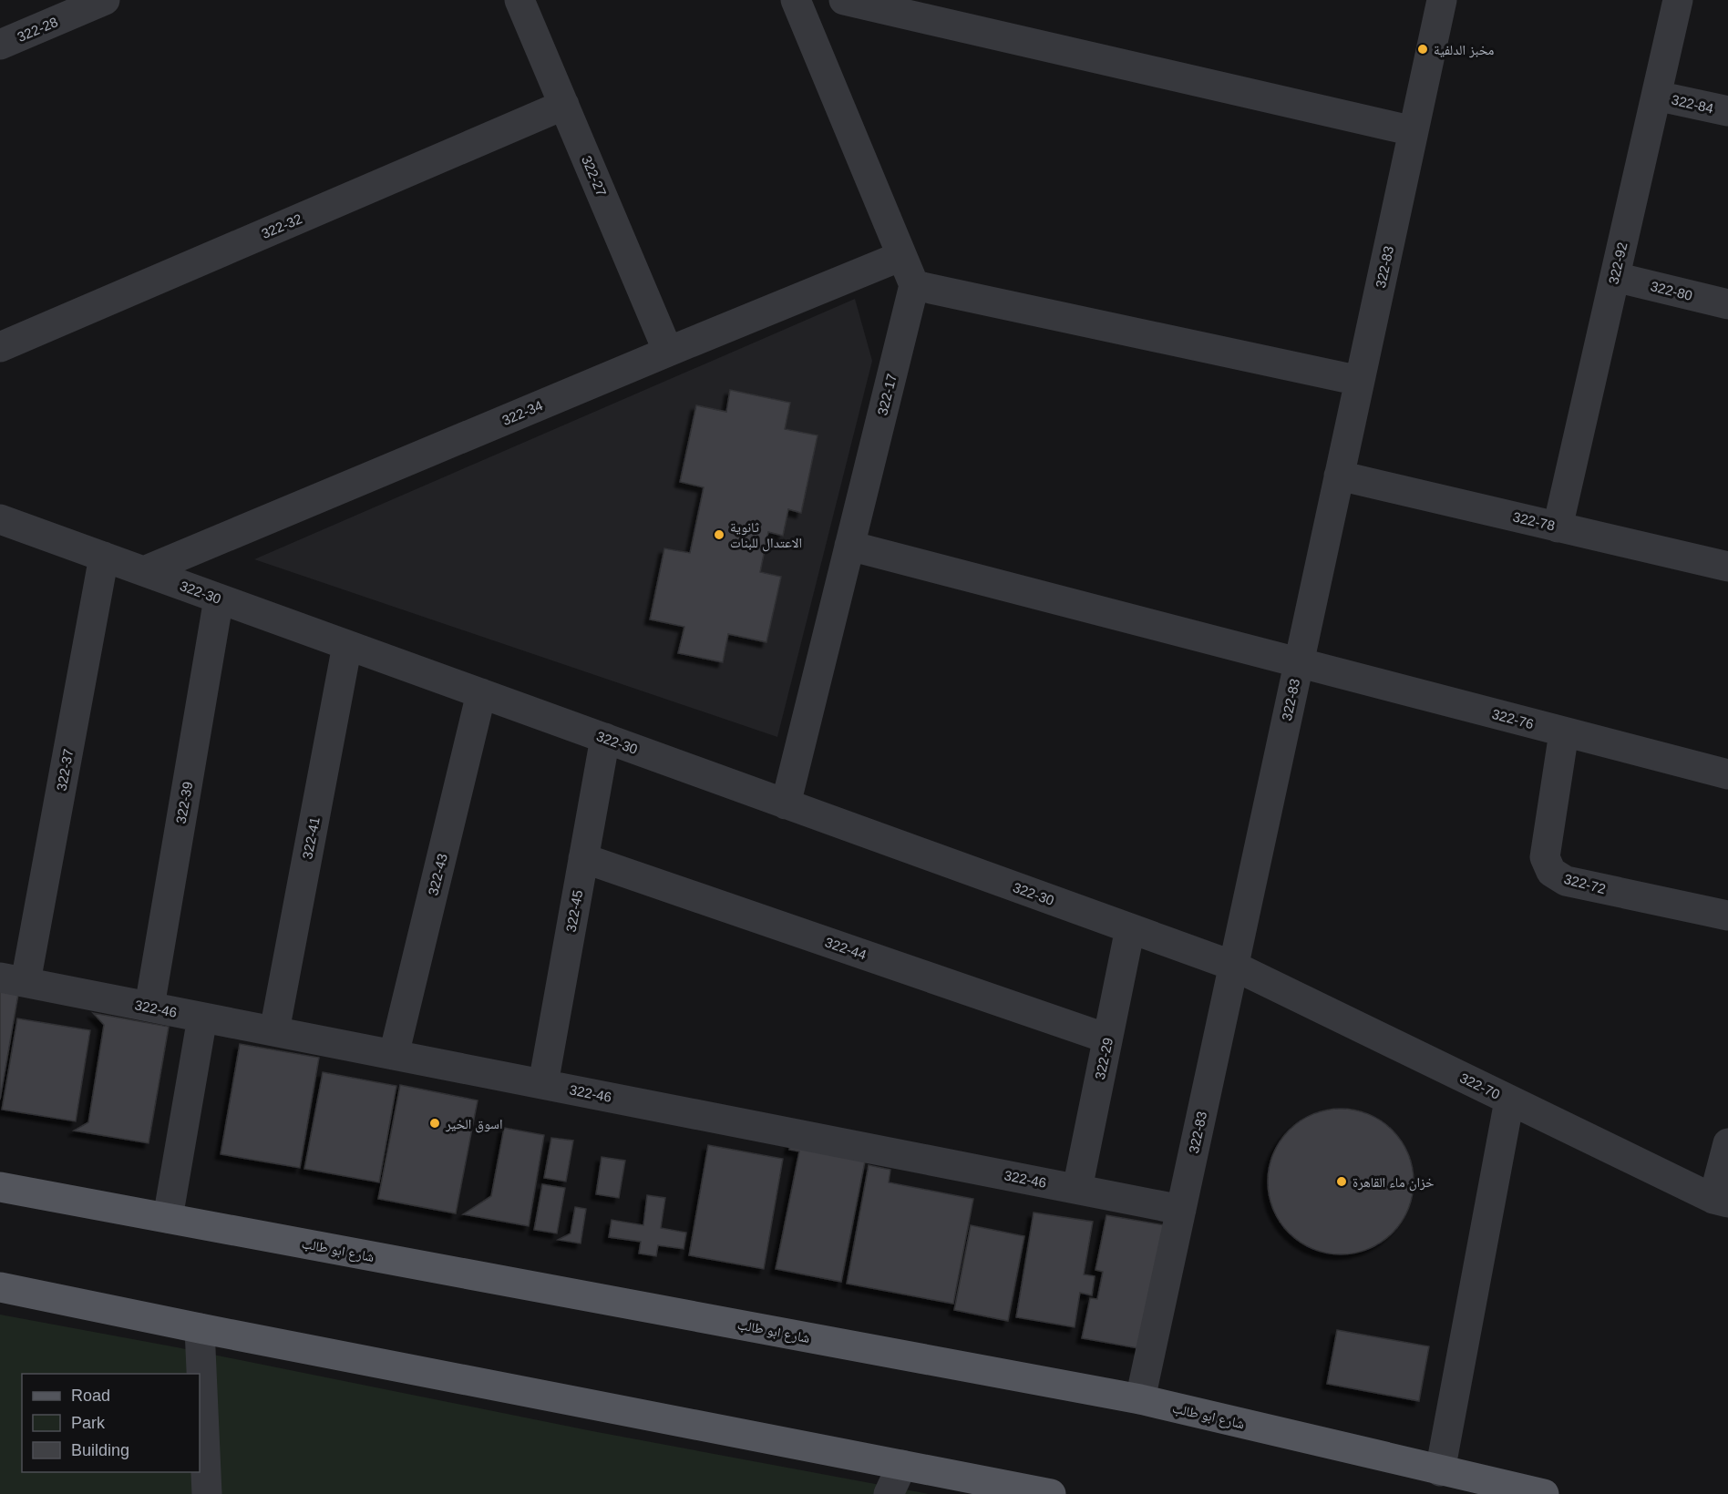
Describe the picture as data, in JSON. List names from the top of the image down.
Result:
{
  "streets": {
    "main road": ["شارع ابو طالب"],
    "street": [
      "322-28",
      "322-84",
      "322-27",
      "322-32",
      "322-92",
      "322-83",
      "322-80",
      "322-17",
      "322-34",
      "322-78",
      "322-30",
      "322-76",
      "322-37",
      "322-39",
      "322-41",
      "322-43",
      "322-72",
      "322-45",
      "322-44",
      "322-46",
      "322-29",
      "322-70"
    ]
  },
  "crossings": [
    ["322-84", "322-92"],
    ["322-27", "322-32"],
    ["322-27", "322-34"],
    ["322-92", "322-80"],
    ["322-92", "322-78"],
    ["322-83", "322-78"],
    ["322-83", "322-30"],
    ["322-83", "322-76"],
    ["322-83", "322-46"],
    ["322-83", "322-70"],
    ["322-83", "شارع ابو طالب"],
    ["322-17", "322-30"],
    ["322-17", "322-76"],
    ["322-34", "322-30"],
    ["322-30", "322-37"],
    ["322-30", "322-39"],
    ["322-30", "322-41"],
    ["322-30", "322-43"],
    ["322-30", "322-45"],
    ["322-30", "322-29"],
    ["322-30", "322-70"],
    ["322-76", "322-72"],
    ["322-37", "322-46"],
    ["322-39", "322-46"],
    ["322-41", "322-46"],
    ["322-43", "322-46"],
    ["322-45", "322-44"],
    ["322-45", "322-46"],
    ["322-44", "322-29"],
    ["322-46", "322-29"]
  ],
  "places": [
    "مخبز الدلفية",
    "ثانوية الاعتدال للبنات",
    "اسوق الخير",
    "خزان ماء القاهرة"
  ],
  "legend": ["Road", "Park", "Building"]
}
